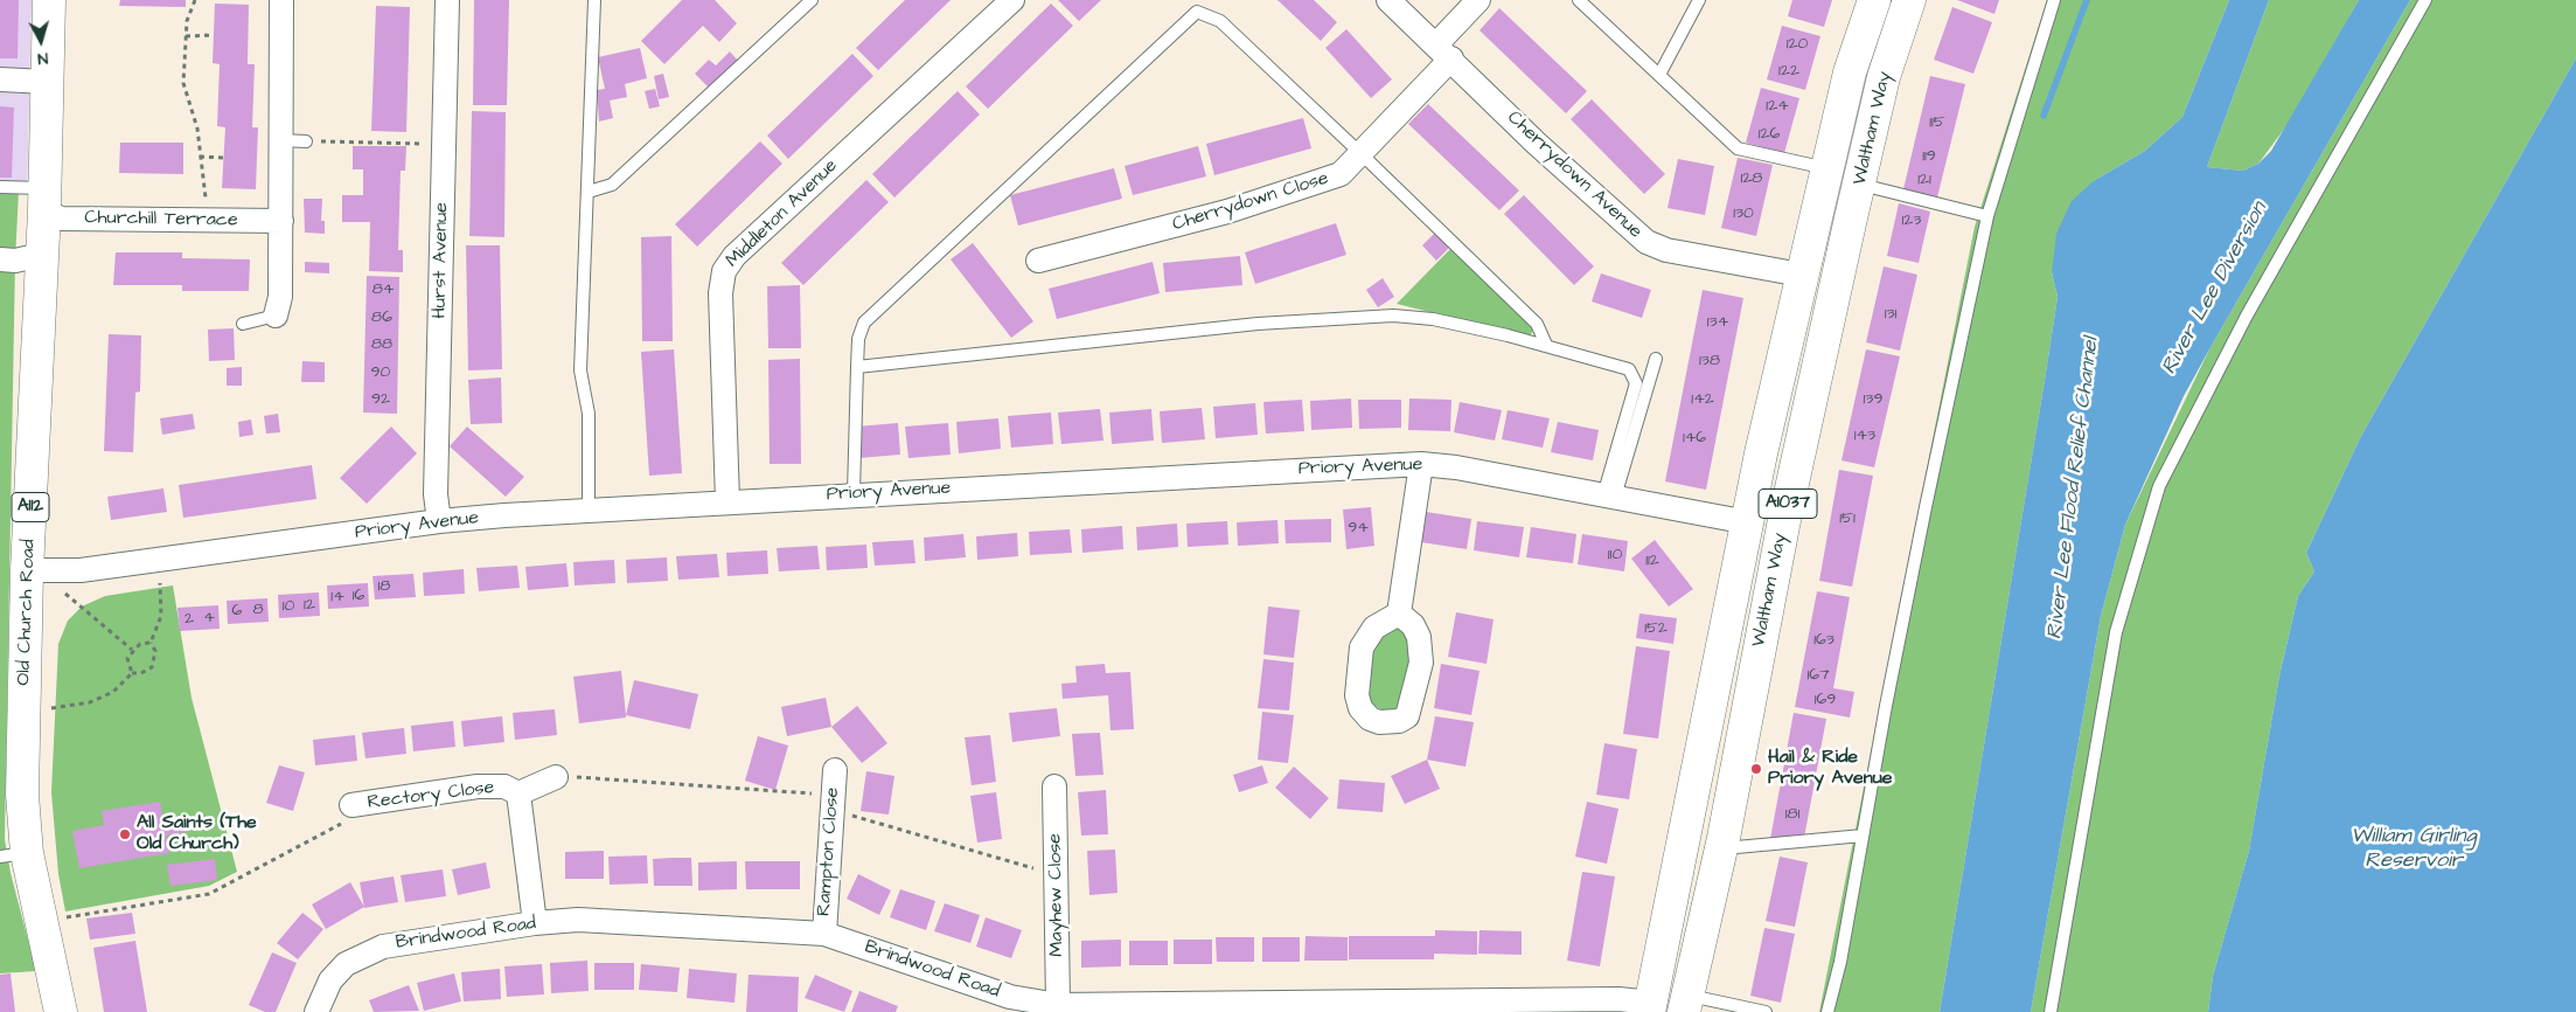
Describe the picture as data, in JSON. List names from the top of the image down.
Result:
{
  "streets": {
    "main road": [
      "Waltham Way",
      "A1037",
      "A112",
      "Old Church Road"
    ],
    "street": [
      "Cherrydown Avenue",
      "Cherrydown Close",
      "Middleton Avenue",
      "Churchill Terrace",
      "Hurst Avenue",
      "Priory Avenue",
      "Rectory Close",
      "Rampton Close",
      "Mayhew Close",
      "Brindwood Road"
    ]
  },
  "crossings": [
    ["Waltham Way", "Cherrydown Avenue"],
    ["Waltham Way", "Priory Avenue"],
    ["Waltham Way", "Brindwood Road"],
    ["Cherrydown Avenue", "Cherrydown Close"],
    ["Middleton Avenue", "Priory Avenue"],
    ["Churchill Terrace", "Old Church Road"],
    ["Hurst Avenue", "Priory Avenue"],
    ["Priory Avenue", "Old Church Road"],
    ["Rectory Close", "Brindwood Road"],
    ["Rampton Close", "Brindwood Road"],
    ["Mayhew Close", "Brindwood Road"]
  ],
  "water": ["River Lee Diversion", "River Lee Flood Relief Channel", "William Girling Reservoir"],
  "places": ["Hail & Ride Priory Avenue", "All Saints (The Old Church)"],
  "house_numbers": [
    "120",
    "122",
    "124",
    "115",
    "126",
    "119",
    "128",
    "121",
    "130",
    "123",
    "84",
    "131",
    "86",
    "134",
    "88",
    "138",
    "90",
    "92",
    "142",
    "139",
    "143",
    "146",
    "151",
    "94",
    "110",
    "112",
    "18",
    "16",
    "14",
    "12",
    "10",
    "8",
    "6",
    "4",
    "2",
    "152",
    "163",
    "167",
    "169",
    "181"
  ],
  "north": "bottom"
}
